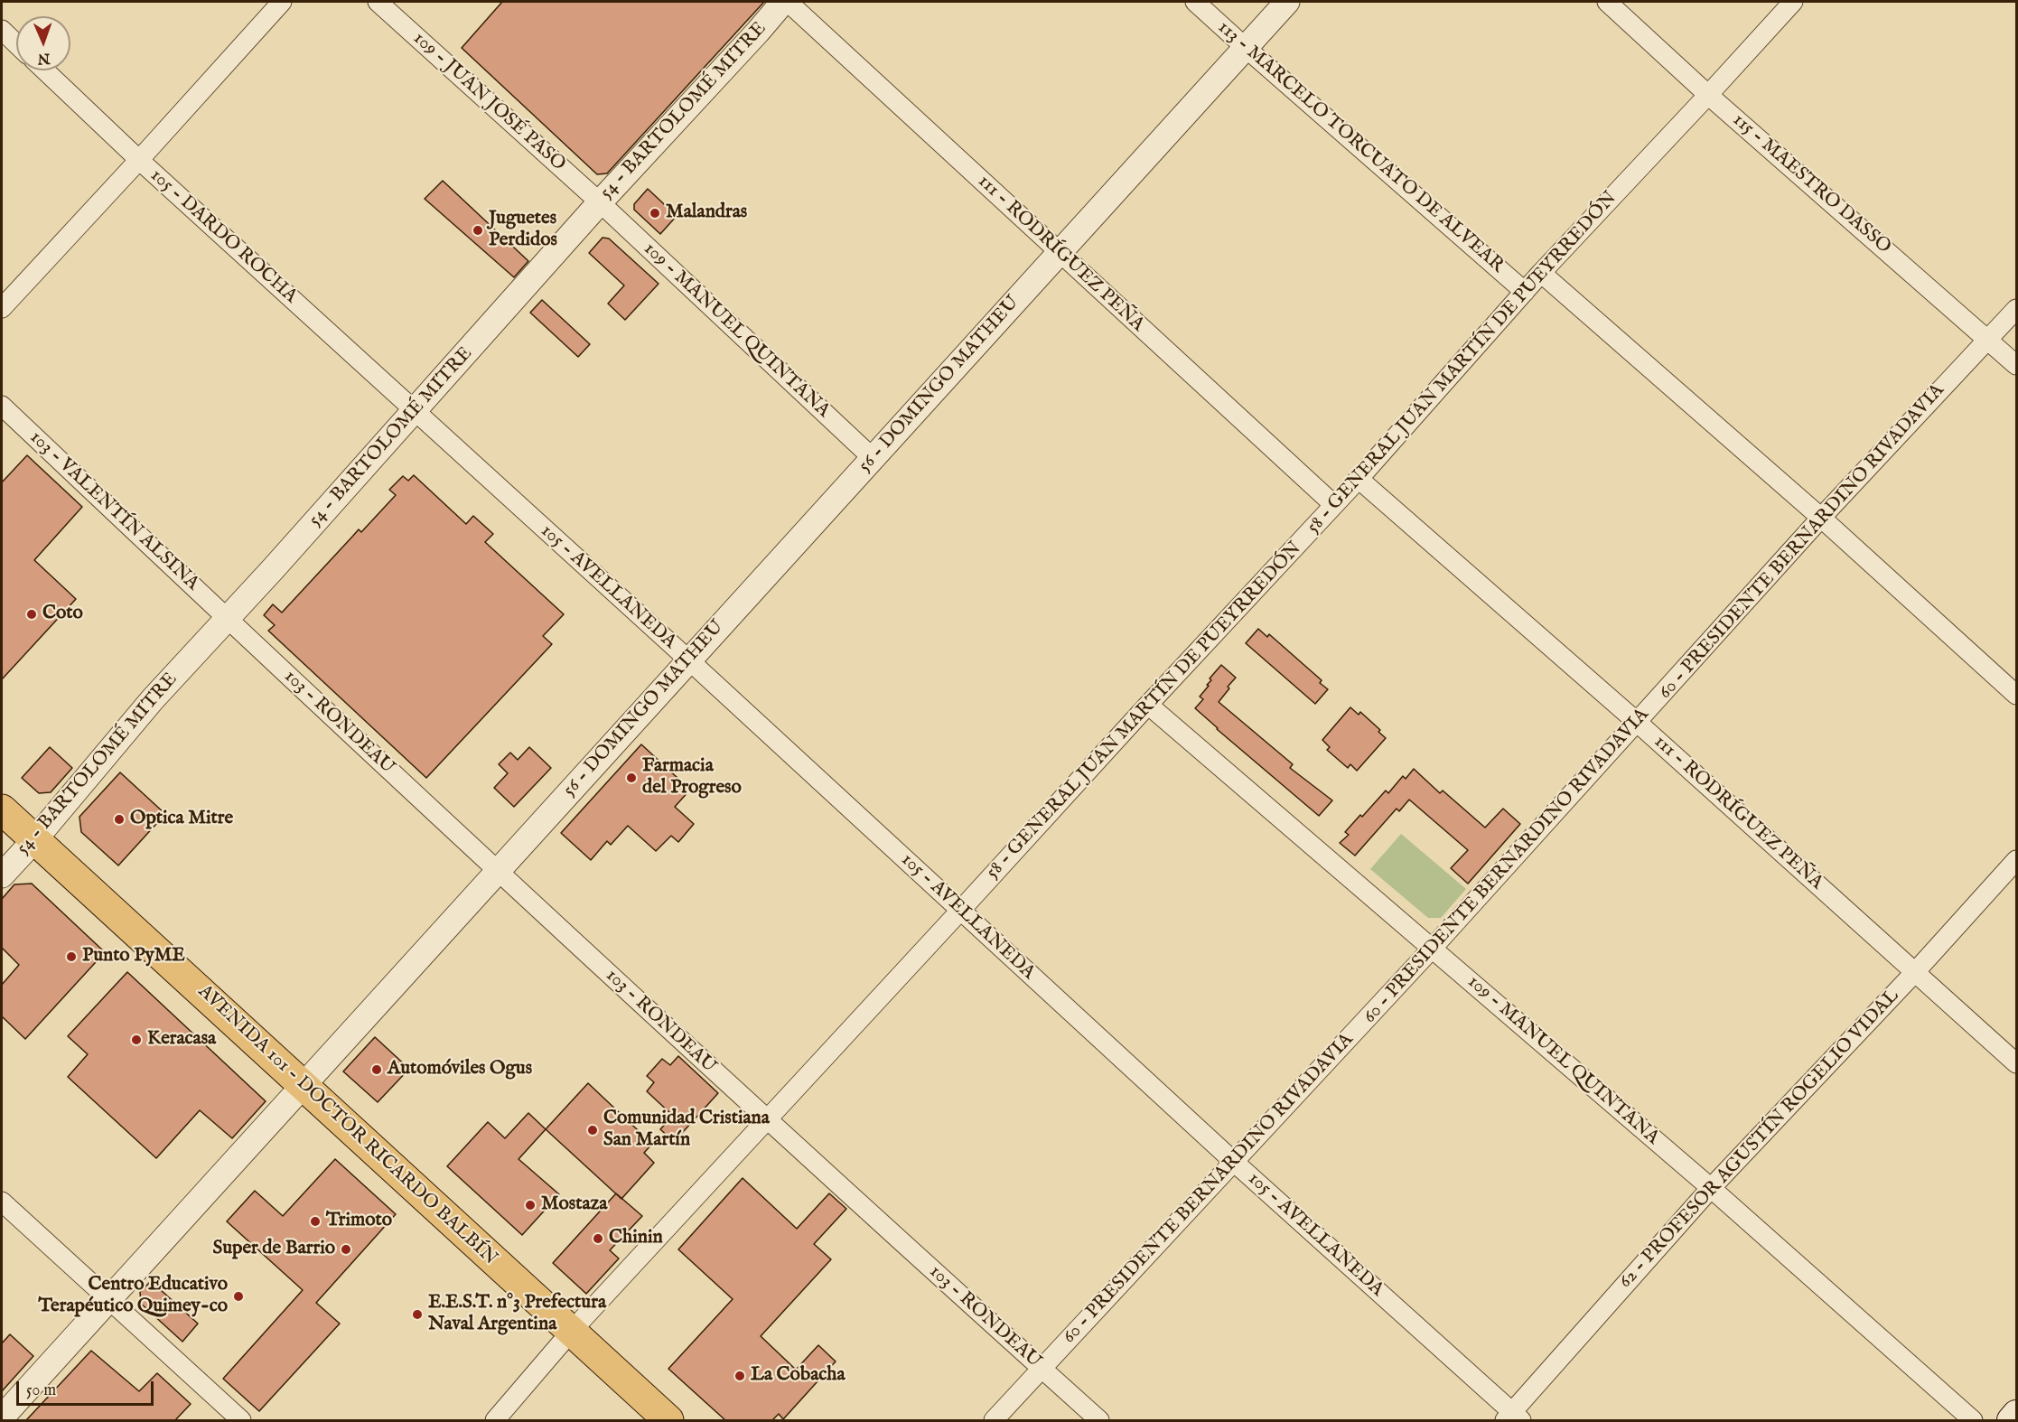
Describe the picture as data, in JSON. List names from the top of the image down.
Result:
{
  "streets": {
    "main road": ["AVENIDA 101 - DOCTOR RICARDO BALBÍN"],
    "street": [
      "109 - JUAN JOSÉ PASO",
      "54 - BARTOLOMÉ MITRE",
      "113 - MARCELO TORCUATO DE ALVEAR",
      "115 - MAESTRO DASSO",
      "105 - DARDO ROCHA",
      "111 - RODRÍGUEZ PEÑA",
      "109 - MANUEL QUINTANA",
      "58 - GENERAL JUAN MARTÍN DE PUEYRREDÓN",
      "56 - DOMINGO MATHEU",
      "103 - VALENTÍN ALSINA",
      "60 - PRESIDENTE BERNARDINO RIVADAVIA",
      "105 - AVELLANEDA",
      "103 - RONDEAU",
      "62 - PROFESOR AGUSTÍN ROGELIO VIDAL"
    ]
  },
  "crossings": [
    ["109 - JUAN JOSÉ PASO", "54 - BARTOLOMÉ MITRE"],
    ["109 - JUAN JOSÉ PASO", "109 - MANUEL QUINTANA"],
    ["54 - BARTOLOMÉ MITRE", "105 - DARDO ROCHA"],
    ["54 - BARTOLOMÉ MITRE", "109 - MANUEL QUINTANA"],
    ["54 - BARTOLOMÉ MITRE", "103 - VALENTÍN ALSINA"],
    ["54 - BARTOLOMÉ MITRE", "105 - AVELLANEDA"],
    ["54 - BARTOLOMÉ MITRE", "103 - RONDEAU"],
    ["54 - BARTOLOMÉ MITRE", "AVENIDA 101 - DOCTOR RICARDO BALBÍN"],
    ["113 - MARCELO TORCUATO DE ALVEAR", "58 - GENERAL JUAN MARTÍN DE PUEYRREDÓN"],
    ["113 - MARCELO TORCUATO DE ALVEAR", "56 - DOMINGO MATHEU"],
    ["115 - MAESTRO DASSO", "58 - GENERAL JUAN MARTÍN DE PUEYRREDÓN"],
    ["115 - MAESTRO DASSO", "60 - PRESIDENTE BERNARDINO RIVADAVIA"],
    ["105 - DARDO ROCHA", "105 - AVELLANEDA"],
    ["111 - RODRÍGUEZ PEÑA", "58 - GENERAL JUAN MARTÍN DE PUEYRREDÓN"],
    ["111 - RODRÍGUEZ PEÑA", "56 - DOMINGO MATHEU"],
    ["111 - RODRÍGUEZ PEÑA", "60 - PRESIDENTE BERNARDINO RIVADAVIA"],
    ["111 - RODRÍGUEZ PEÑA", "62 - PROFESOR AGUSTÍN ROGELIO VIDAL"],
    ["109 - MANUEL QUINTANA", "58 - GENERAL JUAN MARTÍN DE PUEYRREDÓN"],
    ["109 - MANUEL QUINTANA", "56 - DOMINGO MATHEU"],
    ["109 - MANUEL QUINTANA", "60 - PRESIDENTE BERNARDINO RIVADAVIA"],
    ["109 - MANUEL QUINTANA", "62 - PROFESOR AGUSTÍN ROGELIO VIDAL"],
    ["58 - GENERAL JUAN MARTÍN DE PUEYRREDÓN", "105 - AVELLANEDA"],
    ["58 - GENERAL JUAN MARTÍN DE PUEYRREDÓN", "103 - RONDEAU"],
    ["58 - GENERAL JUAN MARTÍN DE PUEYRREDÓN", "AVENIDA 101 - DOCTOR RICARDO BALBÍN"],
    ["56 - DOMINGO MATHEU", "105 - AVELLANEDA"],
    ["56 - DOMINGO MATHEU", "103 - RONDEAU"],
    ["56 - DOMINGO MATHEU", "AVENIDA 101 - DOCTOR RICARDO BALBÍN"],
    ["103 - VALENTÍN ALSINA", "103 - RONDEAU"],
    ["60 - PRESIDENTE BERNARDINO RIVADAVIA", "105 - AVELLANEDA"],
    ["60 - PRESIDENTE BERNARDINO RIVADAVIA", "103 - RONDEAU"],
    ["105 - AVELLANEDA", "62 - PROFESOR AGUSTÍN ROGELIO VIDAL"]
  ],
  "places": [
    "Malandras",
    "Juguetes Perdidos",
    "Coto",
    "Farmacia del Progreso",
    "Optica Mitre",
    "Punto PyME",
    "Keracasa",
    "Automóviles Ogus",
    "Comunidad Cristiana San Martín",
    "Mostaza",
    "Trimoto",
    "Chinin",
    "Super de Barrio",
    "Centro Educativo Terapéutico Quimey-co",
    "E.E.S.T. n°3 Prefectura Naval Argentina",
    "La Cobacha"
  ],
  "scale_bar": "50 m",
  "north": "bottom"
}
